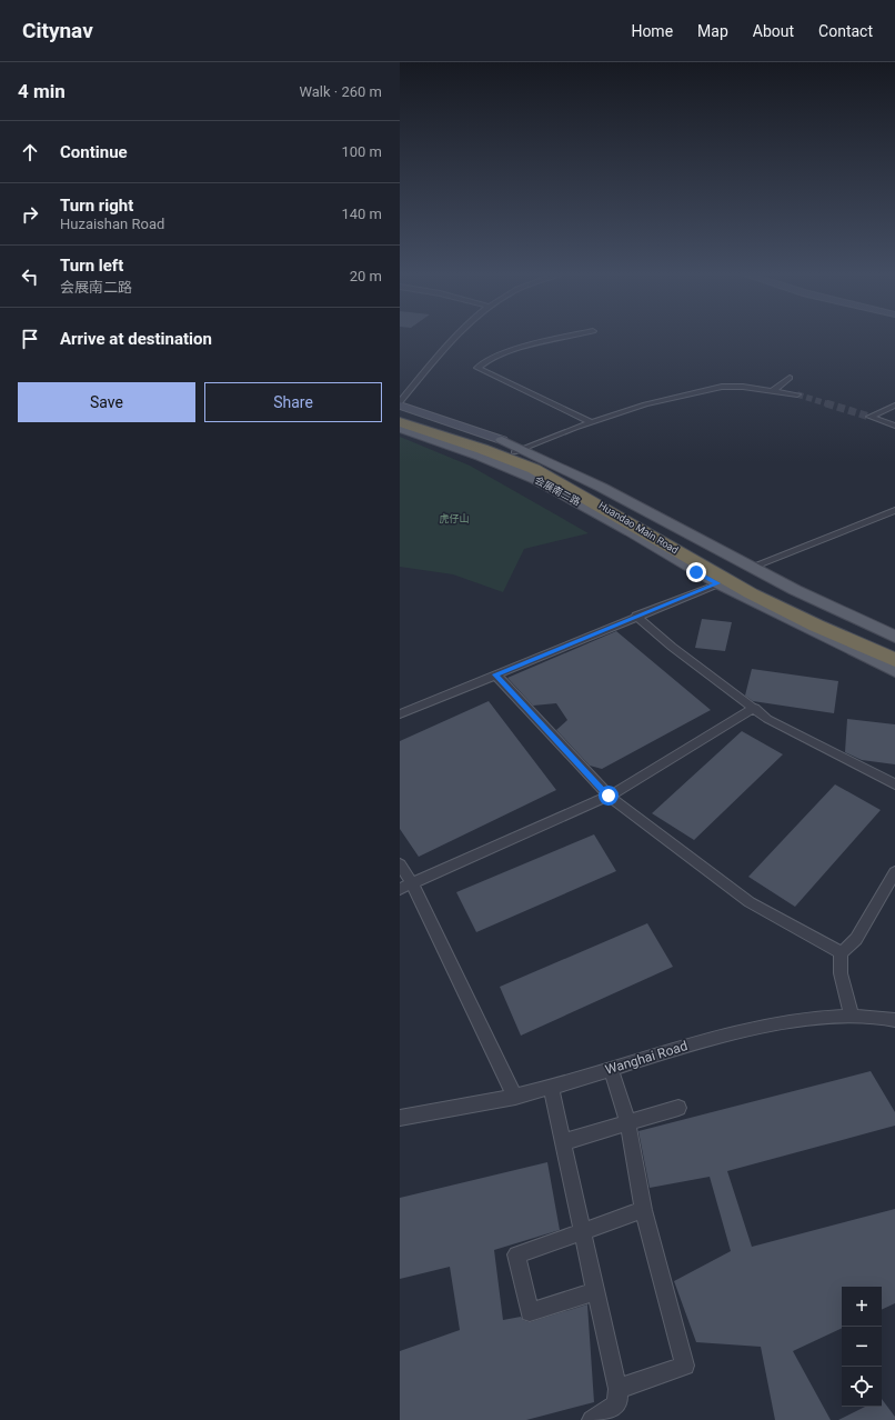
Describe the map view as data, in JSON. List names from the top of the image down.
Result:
{
  "streets": {
    "highway": ["Huandao Main Road"],
    "main road": ["会展南二路"],
    "street": ["Wanghai Road"]
  },
  "parks": ["虎仔山"],
  "page": {
    "header": "Citynav",
    "nav": [
      "Home",
      "Map",
      "About",
      "Contact"
    ],
    "heading": ["4 min", "Walk · 260 m"],
    "list": [
      ["Continue", "100 m"],
      ["Turn right", "Huzaishan Road", "140 m"],
      ["Turn left", "会展南二路", "20 m"],
      "Arrive at destination"
    ],
    "buttons": ["Save", "Share"],
    "map_buttons": ["+", "−"]
  }
}
